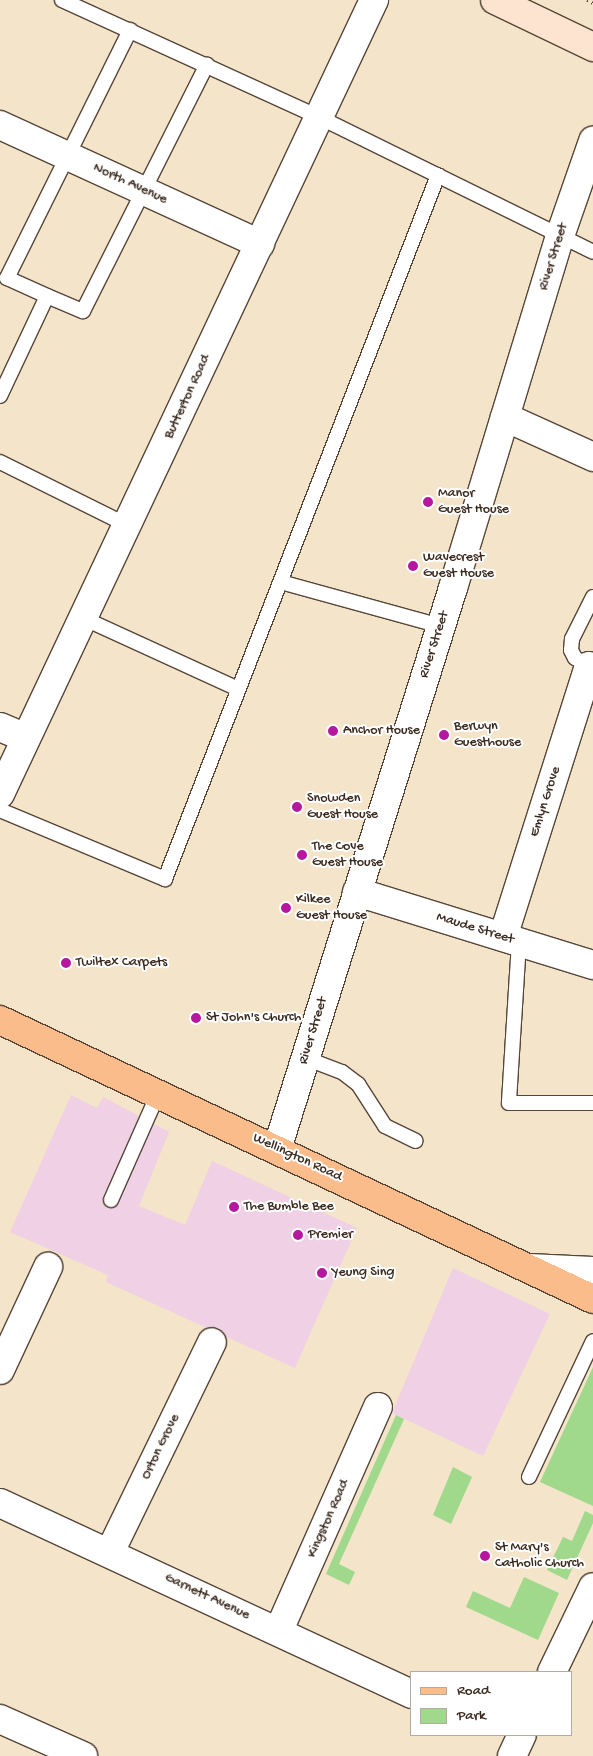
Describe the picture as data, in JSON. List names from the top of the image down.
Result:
{
  "streets": {
    "main road": ["Wellington Road"],
    "street": [
      "North Avenue",
      "River Street",
      "Butterton Road",
      "Emlyn Grove",
      "Maude Street",
      "Orton Grove",
      "Kingston Road",
      "Garnett Avenue"
    ]
  },
  "crossings": [
    ["North Avenue", "Butterton Road"],
    ["River Street", "Maude Street"],
    ["River Street", "Wellington Road"],
    ["Emlyn Grove", "Maude Street"],
    ["Orton Grove", "Garnett Avenue"],
    ["Kingston Road", "Garnett Avenue"]
  ],
  "places": [
    "Manor Guest House",
    "Wavecrest Guest House",
    "Anchor House",
    "Berwyn Guesthouse",
    "Snowden Guest House",
    "The Cove Guest House",
    "Kilkee Guest House",
    "Twiltex Carpets",
    "St John's Church",
    "The Bumble Bee",
    "Premier",
    "Yeung Sing",
    "St Mary's Catholic Church"
  ],
  "legend": ["Road", "Park"]
}
